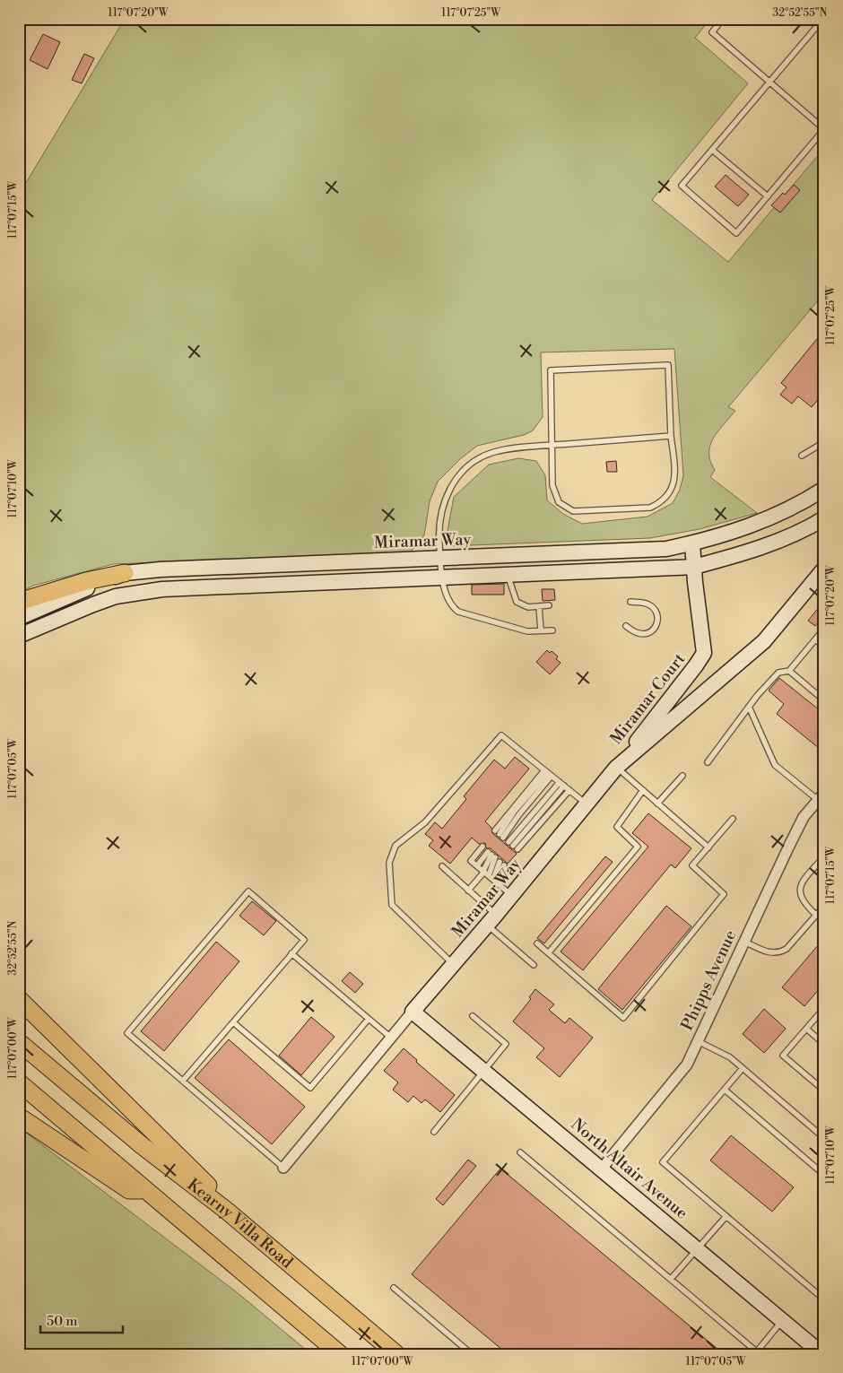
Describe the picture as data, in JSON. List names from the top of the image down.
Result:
{
  "streets": {
    "main road": [
      "Miramar Way",
      "Miramar Court",
      "North Altair Avenue",
      "Kearny Villa Road"
    ],
    "street": ["Phipps Avenue"]
  },
  "crossings": [
    ["Miramar Way", "Miramar Court"],
    ["Miramar Way", "North Altair Avenue"],
    ["Phipps Avenue", "North Altair Avenue"]
  ],
  "scale_bar": "50 m",
  "coordinates": [
    "117°07'20\"W",
    "117°07'25\"W",
    "32°52'55\"N",
    "117°07'15\"W",
    "117°07'10\"W",
    "117°07'05\"W",
    "117°07'00\"W"
  ]
}
